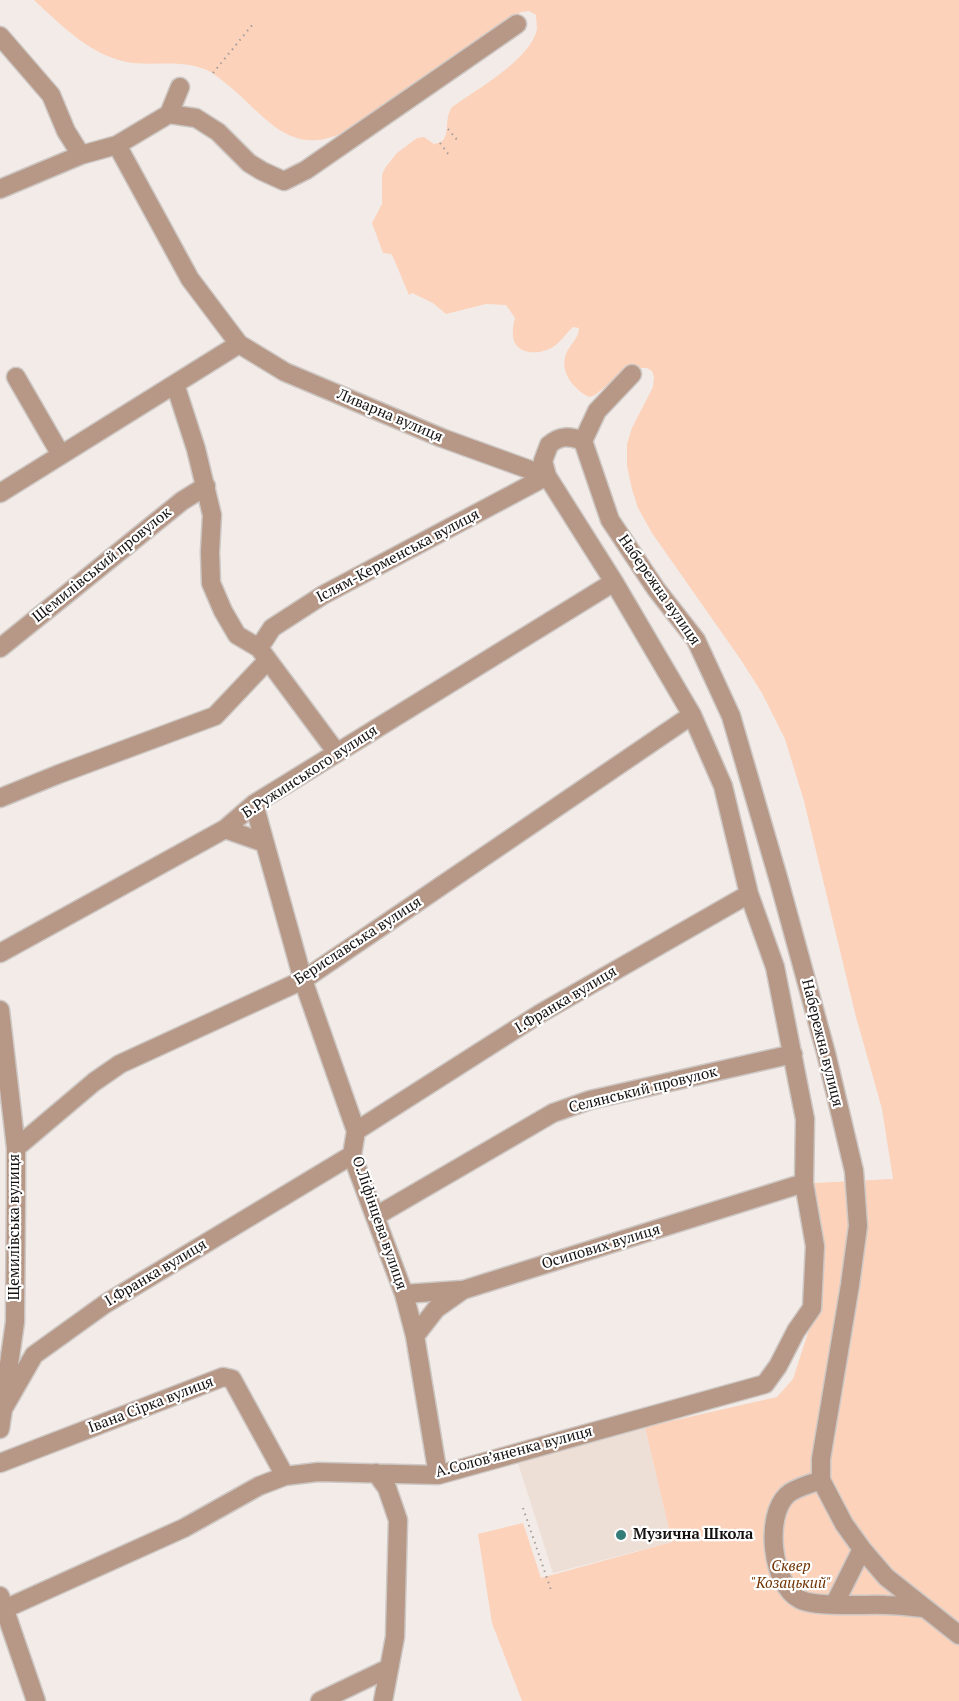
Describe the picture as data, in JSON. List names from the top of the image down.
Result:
{
  "streets": {
    "street": [
      "Ливарна вулиця",
      "Іслям-Керменська вулиця",
      "Щемилівський провулок",
      "Набережна вулиця",
      "Б.Ружинського вулиця",
      "Бериславська вулиця",
      "І.Франка вулиця",
      "Селянський провулок",
      "О.Ліфінцева вулиця",
      "Щемилівська вулиця",
      "Осипових вулиця",
      "Івана Сірка вулиця",
      "А.Солов’яненка вулиця"
    ]
  },
  "crossings": [
    ["Ливарна вулиця", "Іслям-Керменська вулиця"],
    ["Б.Ружинського вулиця", "О.Ліфінцева вулиця"],
    ["Бериславська вулиця", "О.Ліфінцева вулиця"],
    ["Бериславська вулиця", "Щемилівська вулиця"],
    ["І.Франка вулиця", "О.Ліфінцева вулиця"],
    ["І.Франка вулиця", "Щемилівська вулиця"],
    ["Селянський провулок", "О.Ліфінцева вулиця"],
    ["О.Ліфінцева вулиця", "Осипових вулиця"],
    ["О.Ліфінцева вулиця", "А.Солов’яненка вулиця"],
    ["Осипових вулиця", "А.Солов’яненка вулиця"],
    ["Івана Сірка вулиця", "А.Солов’яненка вулиця"]
  ],
  "parks": ["Сквер \"Козацький\""],
  "places": ["Музична Школа"]
}
